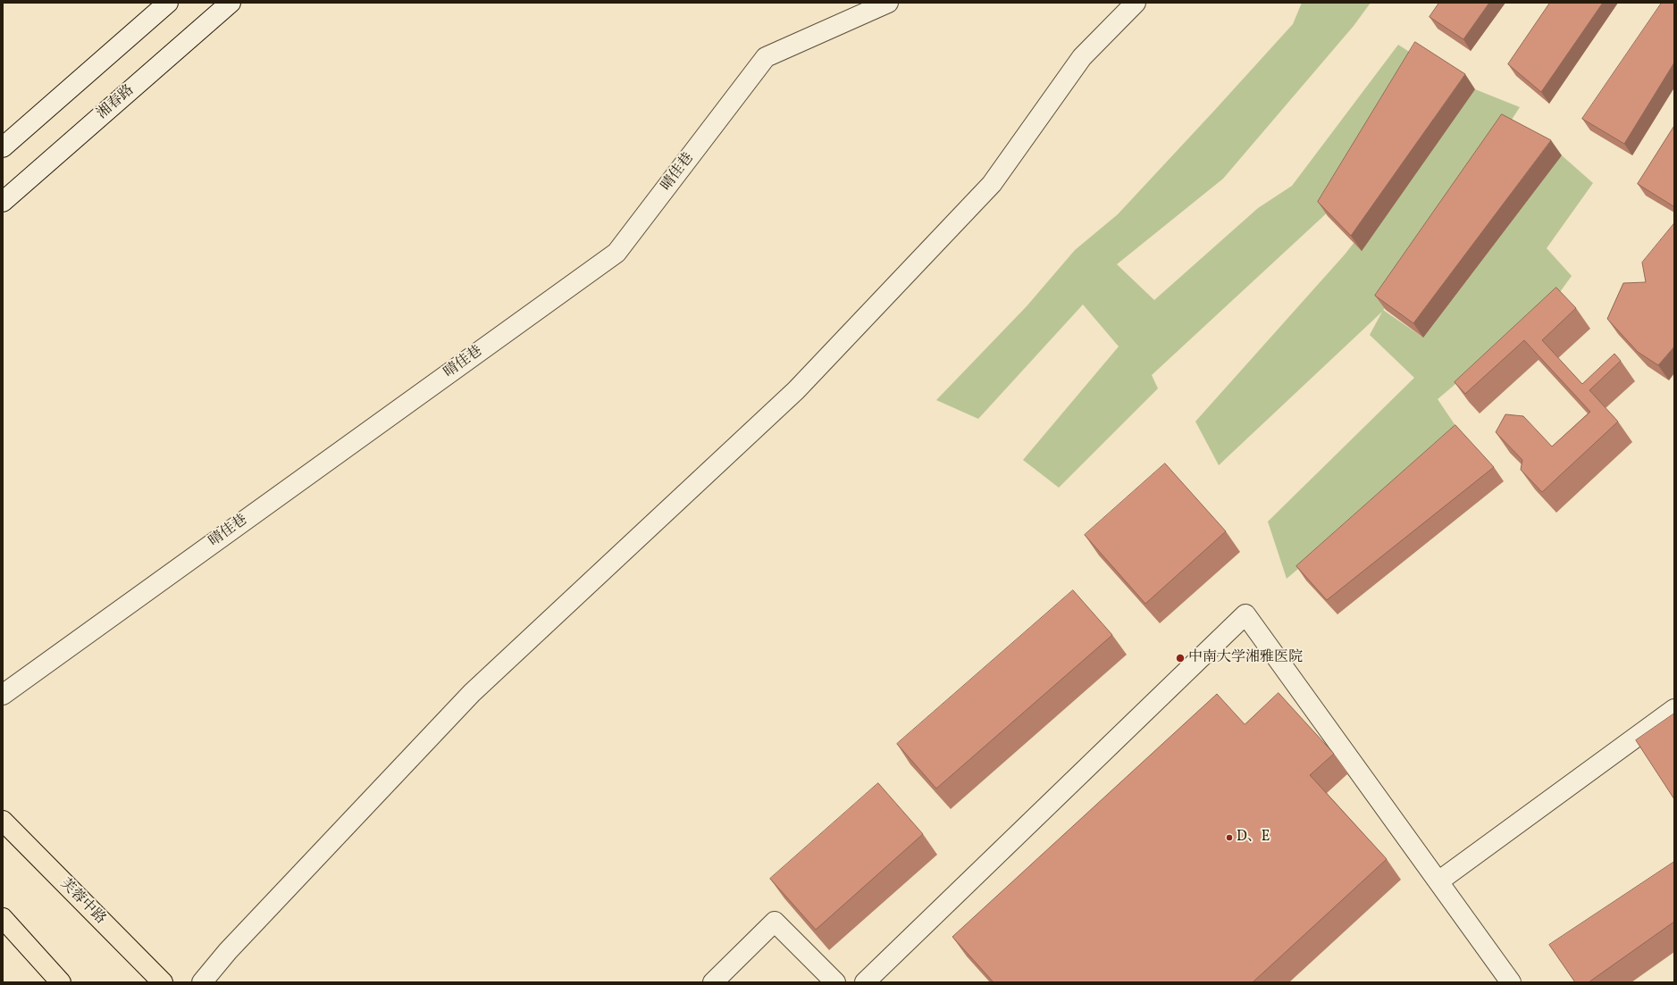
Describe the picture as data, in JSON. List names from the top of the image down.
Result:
{
  "streets": {
    "main road": ["芙蓉中路"],
    "street": ["湘春路", "晴佳巷"]
  },
  "places": ["中南大学湘雅医院", "D、E"]
}
